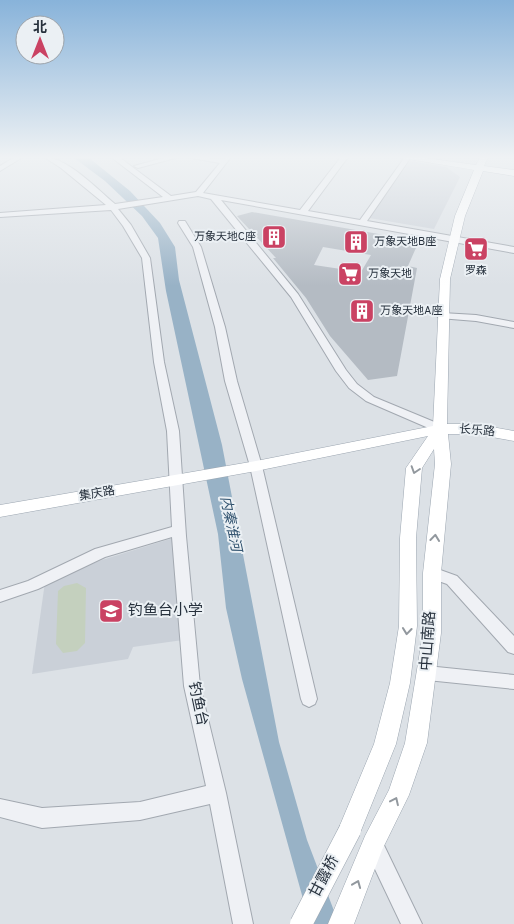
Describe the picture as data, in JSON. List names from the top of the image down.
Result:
{
  "streets": {
    "main road": [
      "长乐路",
      "集庆路",
      "中山南路",
      "甘露桥"
    ],
    "street": ["钓鱼台"]
  },
  "crossings": [
    ["长乐路", "中山南路"],
    ["集庆路", "钓鱼台"],
    ["中山南路", "甘露桥"]
  ],
  "water": ["内秦淮河"],
  "places": {
    "building": ["万象天地C座", "万象天地B座", "万象天地A座"],
    "supermarket": ["罗森", "万象天地"],
    "school or university": ["钓鱼台小学"]
  },
  "north": "top"
}
